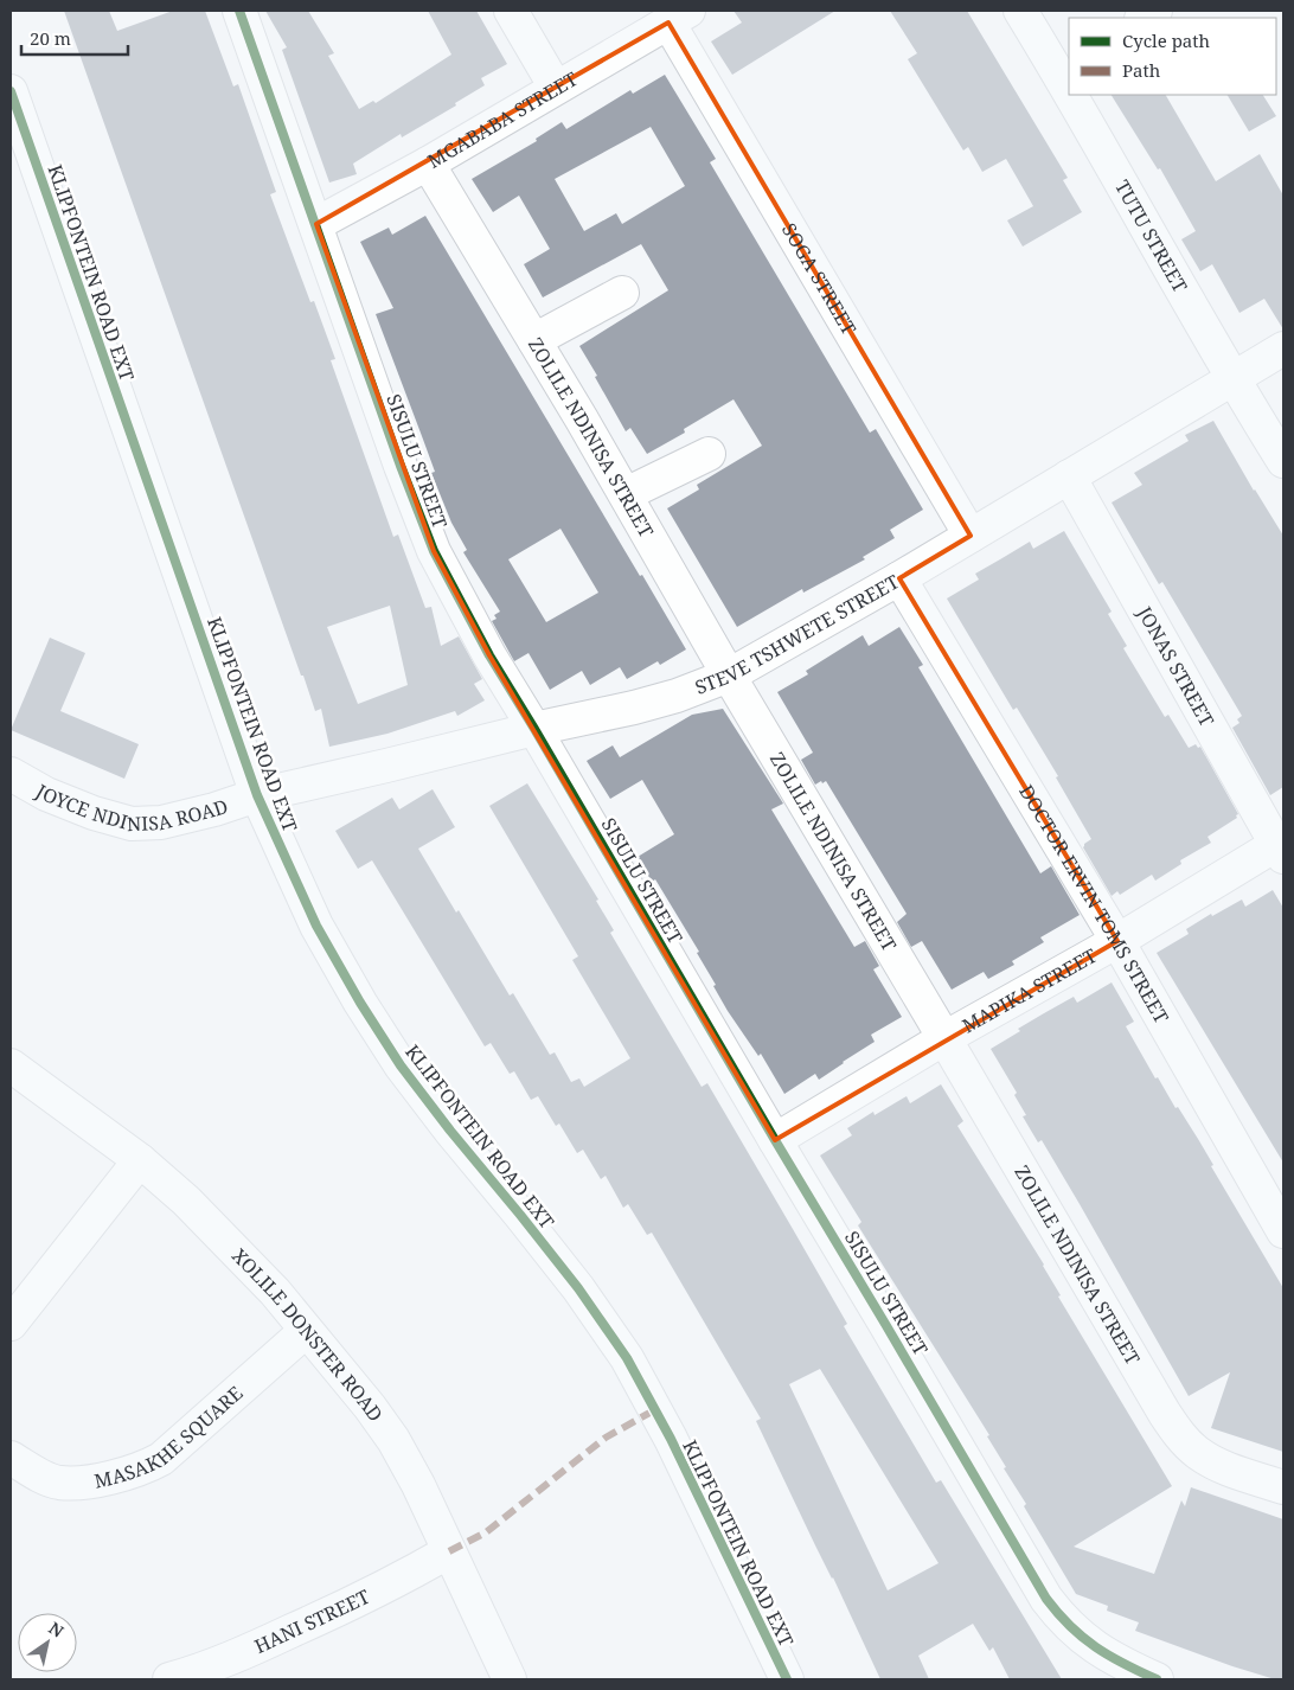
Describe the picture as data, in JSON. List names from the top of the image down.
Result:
{
  "streets": {
    "street": [
      "MGABABA STREET",
      "TUTU STREET",
      "KLIPFONTEIN ROAD EXT",
      "SOGA STREET",
      "ZOLILE NDINISA STREET",
      "SISULU STREET",
      "STEVE TSHWETE STREET",
      "JONAS STREET",
      "JOYCE NDINISA ROAD",
      "DOCTOR ERVIN TOMS STREET",
      "MAPIKA STREET",
      "XOLILE DONSTER ROAD",
      "MASAKHE SQUARE",
      "HANI STREET"
    ]
  },
  "crossings": [
    ["MGABABA STREET", "SOGA STREET"],
    ["MGABABA STREET", "ZOLILE NDINISA STREET"],
    ["MGABABA STREET", "SISULU STREET"],
    ["TUTU STREET", "STEVE TSHWETE STREET"],
    ["KLIPFONTEIN ROAD EXT", "STEVE TSHWETE STREET"],
    ["KLIPFONTEIN ROAD EXT", "JOYCE NDINISA ROAD"],
    ["SOGA STREET", "STEVE TSHWETE STREET"],
    ["ZOLILE NDINISA STREET", "STEVE TSHWETE STREET"],
    ["ZOLILE NDINISA STREET", "MAPIKA STREET"],
    ["SISULU STREET", "STEVE TSHWETE STREET"],
    ["SISULU STREET", "MAPIKA STREET"],
    ["STEVE TSHWETE STREET", "JONAS STREET"],
    ["STEVE TSHWETE STREET", "JOYCE NDINISA ROAD"],
    ["STEVE TSHWETE STREET", "DOCTOR ERVIN TOMS STREET"],
    ["JONAS STREET", "MAPIKA STREET"],
    ["DOCTOR ERVIN TOMS STREET", "MAPIKA STREET"],
    ["XOLILE DONSTER ROAD", "MASAKHE SQUARE"],
    ["XOLILE DONSTER ROAD", "HANI STREET"]
  ],
  "legend": ["Cycle path", "Path"],
  "scale_bar": "20 m",
  "north": "top right"
}
